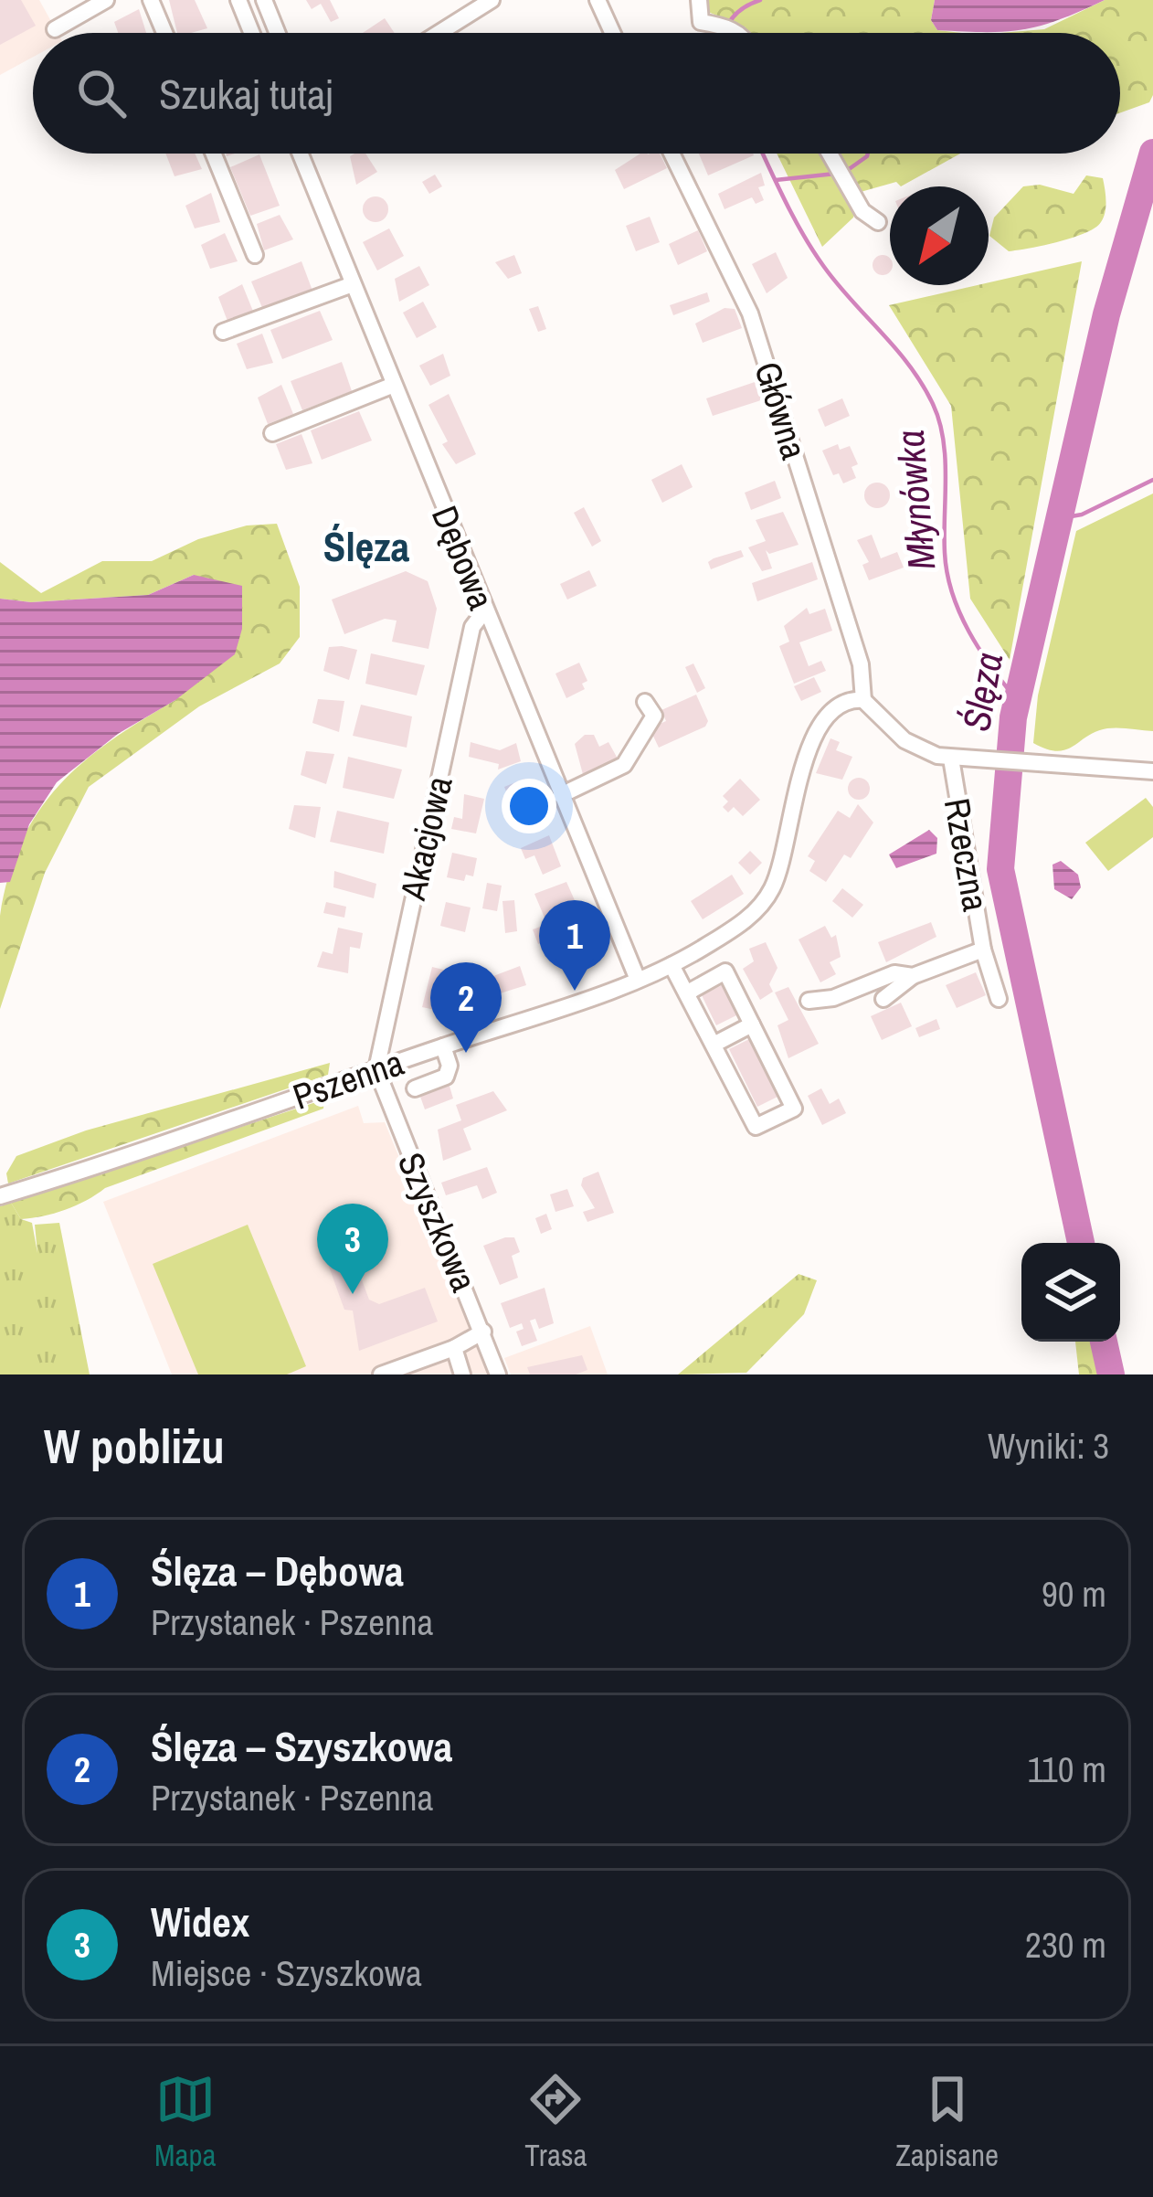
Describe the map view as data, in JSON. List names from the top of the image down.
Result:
{
  "streets": {
    "street": [
      "Główna",
      "Dębowa",
      "Akacjowa",
      "Rzeczna",
      "Pszenna",
      "Szyszkowa"
    ]
  },
  "crossings": [
    ["Główna", "Pszenna"],
    ["Dębowa", "Akacjowa"],
    ["Dębowa", "Pszenna"],
    ["Akacjowa", "Pszenna"],
    ["Akacjowa", "Szyszkowa"],
    ["Pszenna", "Szyszkowa"]
  ],
  "districts": ["Ślęza"],
  "water": ["Młynówka", "Ślęza"],
  "north": "bottom left",
  "page": {
    "search": "Szukaj tutaj",
    "pins": ["1", "2", "3"],
    "heading": ["W pobliżu", "Wyniki: 3"],
    "list": [
      {
        "mark": "1",
        "name": "Ślęza – Dębowa",
        "note": "Przystanek · Pszenna",
        "value": "90 m"
      },
      {
        "mark": "2",
        "name": "Ślęza – Szyszkowa",
        "note": "Przystanek · Pszenna",
        "value": "110 m"
      },
      {
        "mark": "3",
        "name": "Widex",
        "note": "Miejsce · Szyszkowa",
        "value": "230 m"
      }
    ],
    "nav": ["Mapa", "Trasa", "Zapisane"]
  }
}
